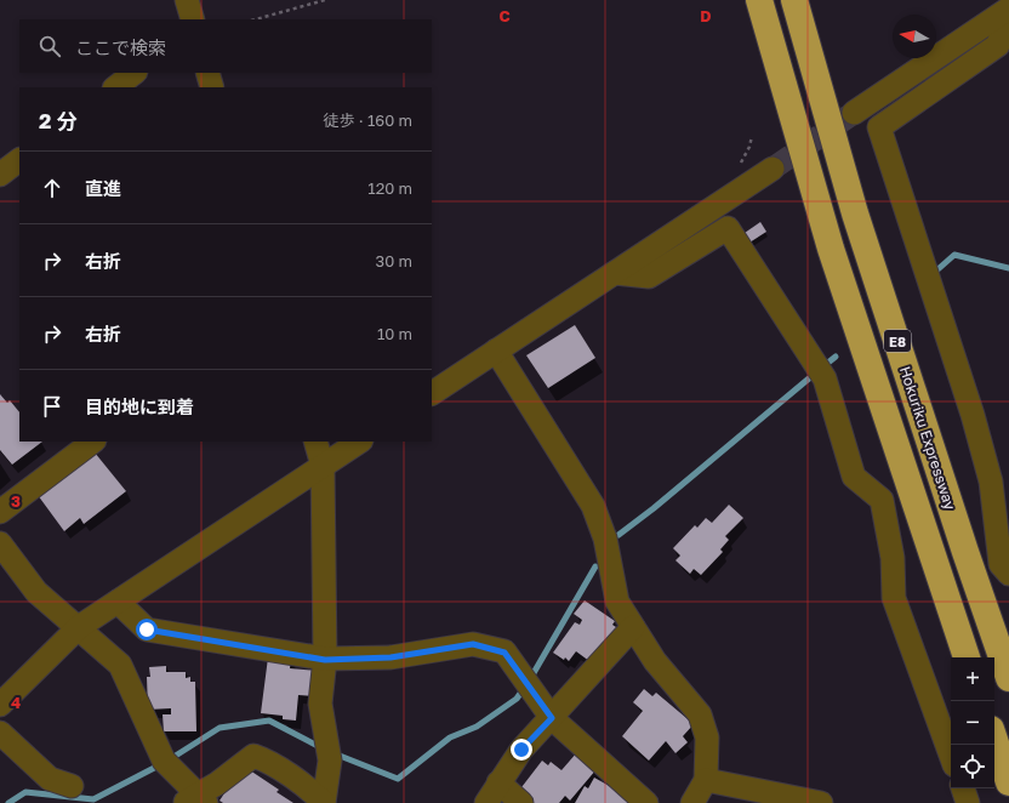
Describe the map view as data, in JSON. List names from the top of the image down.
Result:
{
  "streets": {
    "highway": ["E8", "Hokuriku Expressway"]
  },
  "north": "left",
  "page": {
    "search": "ここで検索",
    "heading": ["2 分", "徒歩 · 160 m"],
    "list": [
      ["直進", "120 m"],
      ["右折", "30 m"],
      ["右折", "10 m"],
      "目的地に到着"
    ],
    "map_buttons": ["+", "−"]
  },
  "grid": {
    "columns": ["C", "D"],
    "rows": ["3", "4"]
  }
}
